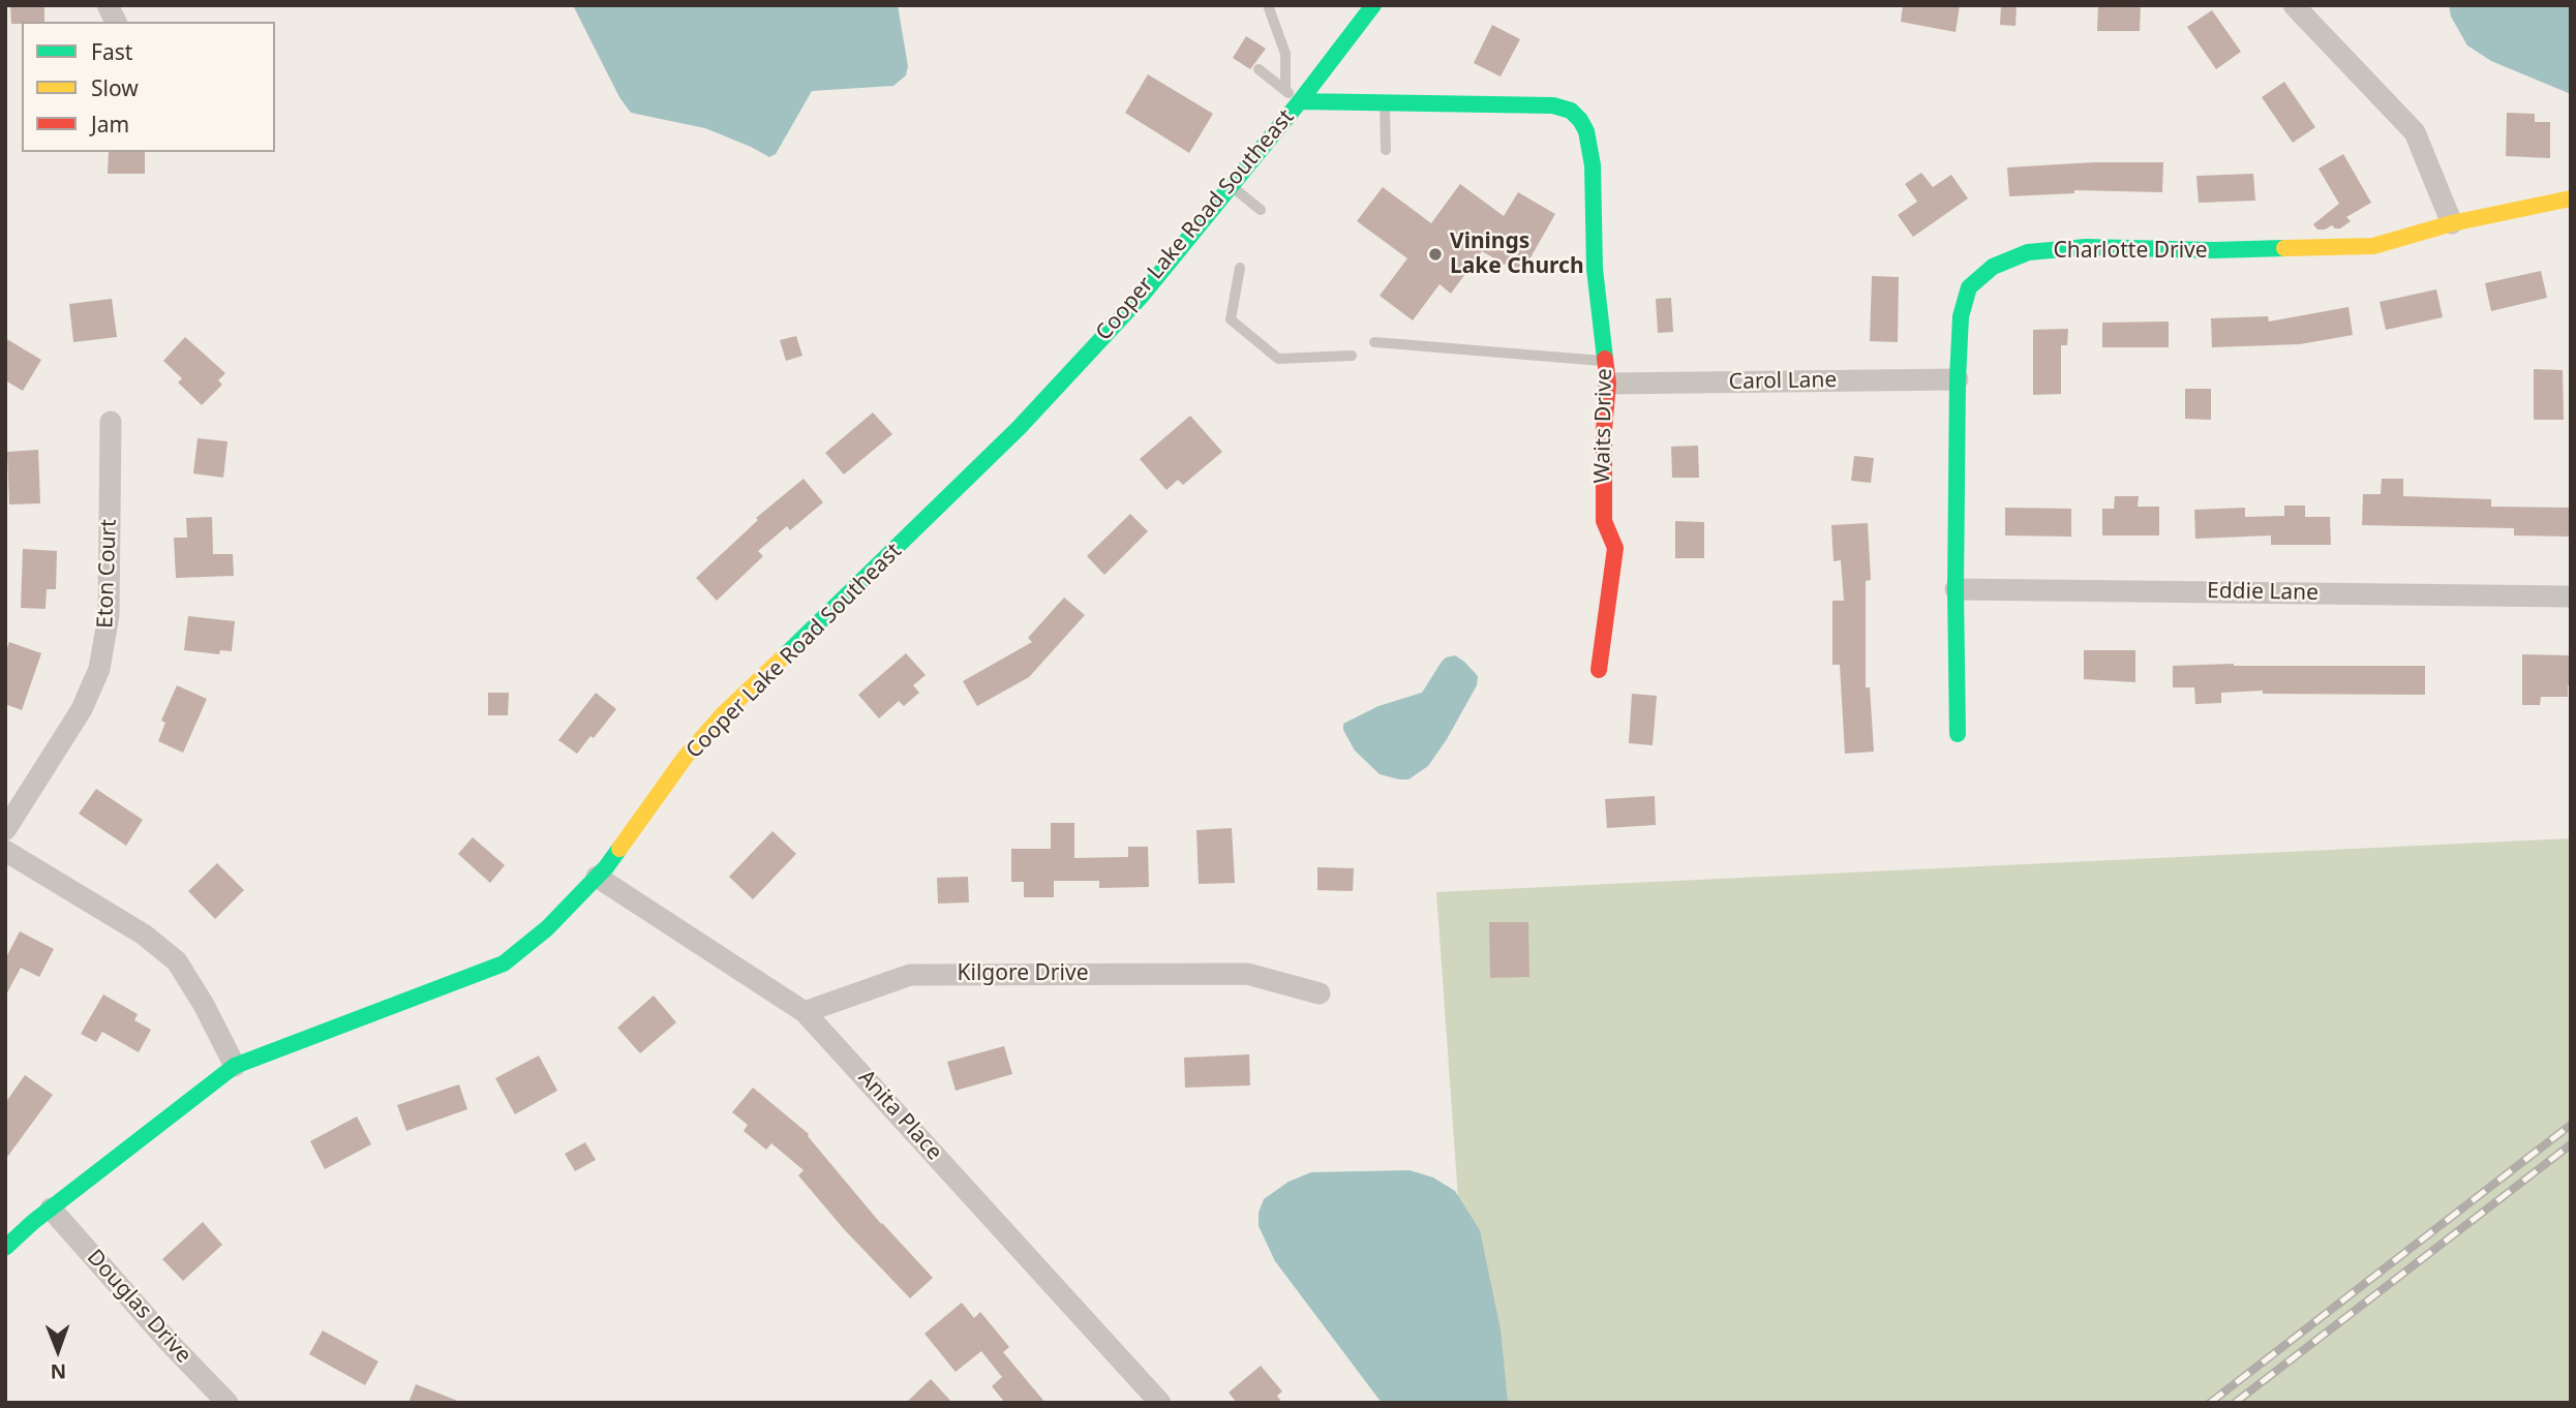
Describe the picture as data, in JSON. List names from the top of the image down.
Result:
{
  "streets": {
    "street": [
      "Cooper Lake Road Southeast",
      "Charlotte Drive",
      "Carol Lane",
      "Waits Drive",
      "Eton Court",
      "Eddie Lane",
      "Kilgore Drive",
      "Anita Place",
      "Douglas Drive"
    ]
  },
  "crossings": [
    ["Cooper Lake Road Southeast", "Waits Drive"],
    ["Cooper Lake Road Southeast", "Anita Place"],
    ["Cooper Lake Road Southeast", "Douglas Drive"],
    ["Charlotte Drive", "Carol Lane"],
    ["Charlotte Drive", "Eddie Lane"],
    ["Carol Lane", "Waits Drive"],
    ["Kilgore Drive", "Anita Place"]
  ],
  "places": ["Vinings Lake Church"],
  "legend": ["Fast", "Slow", "Jam"],
  "north": "bottom"
}
